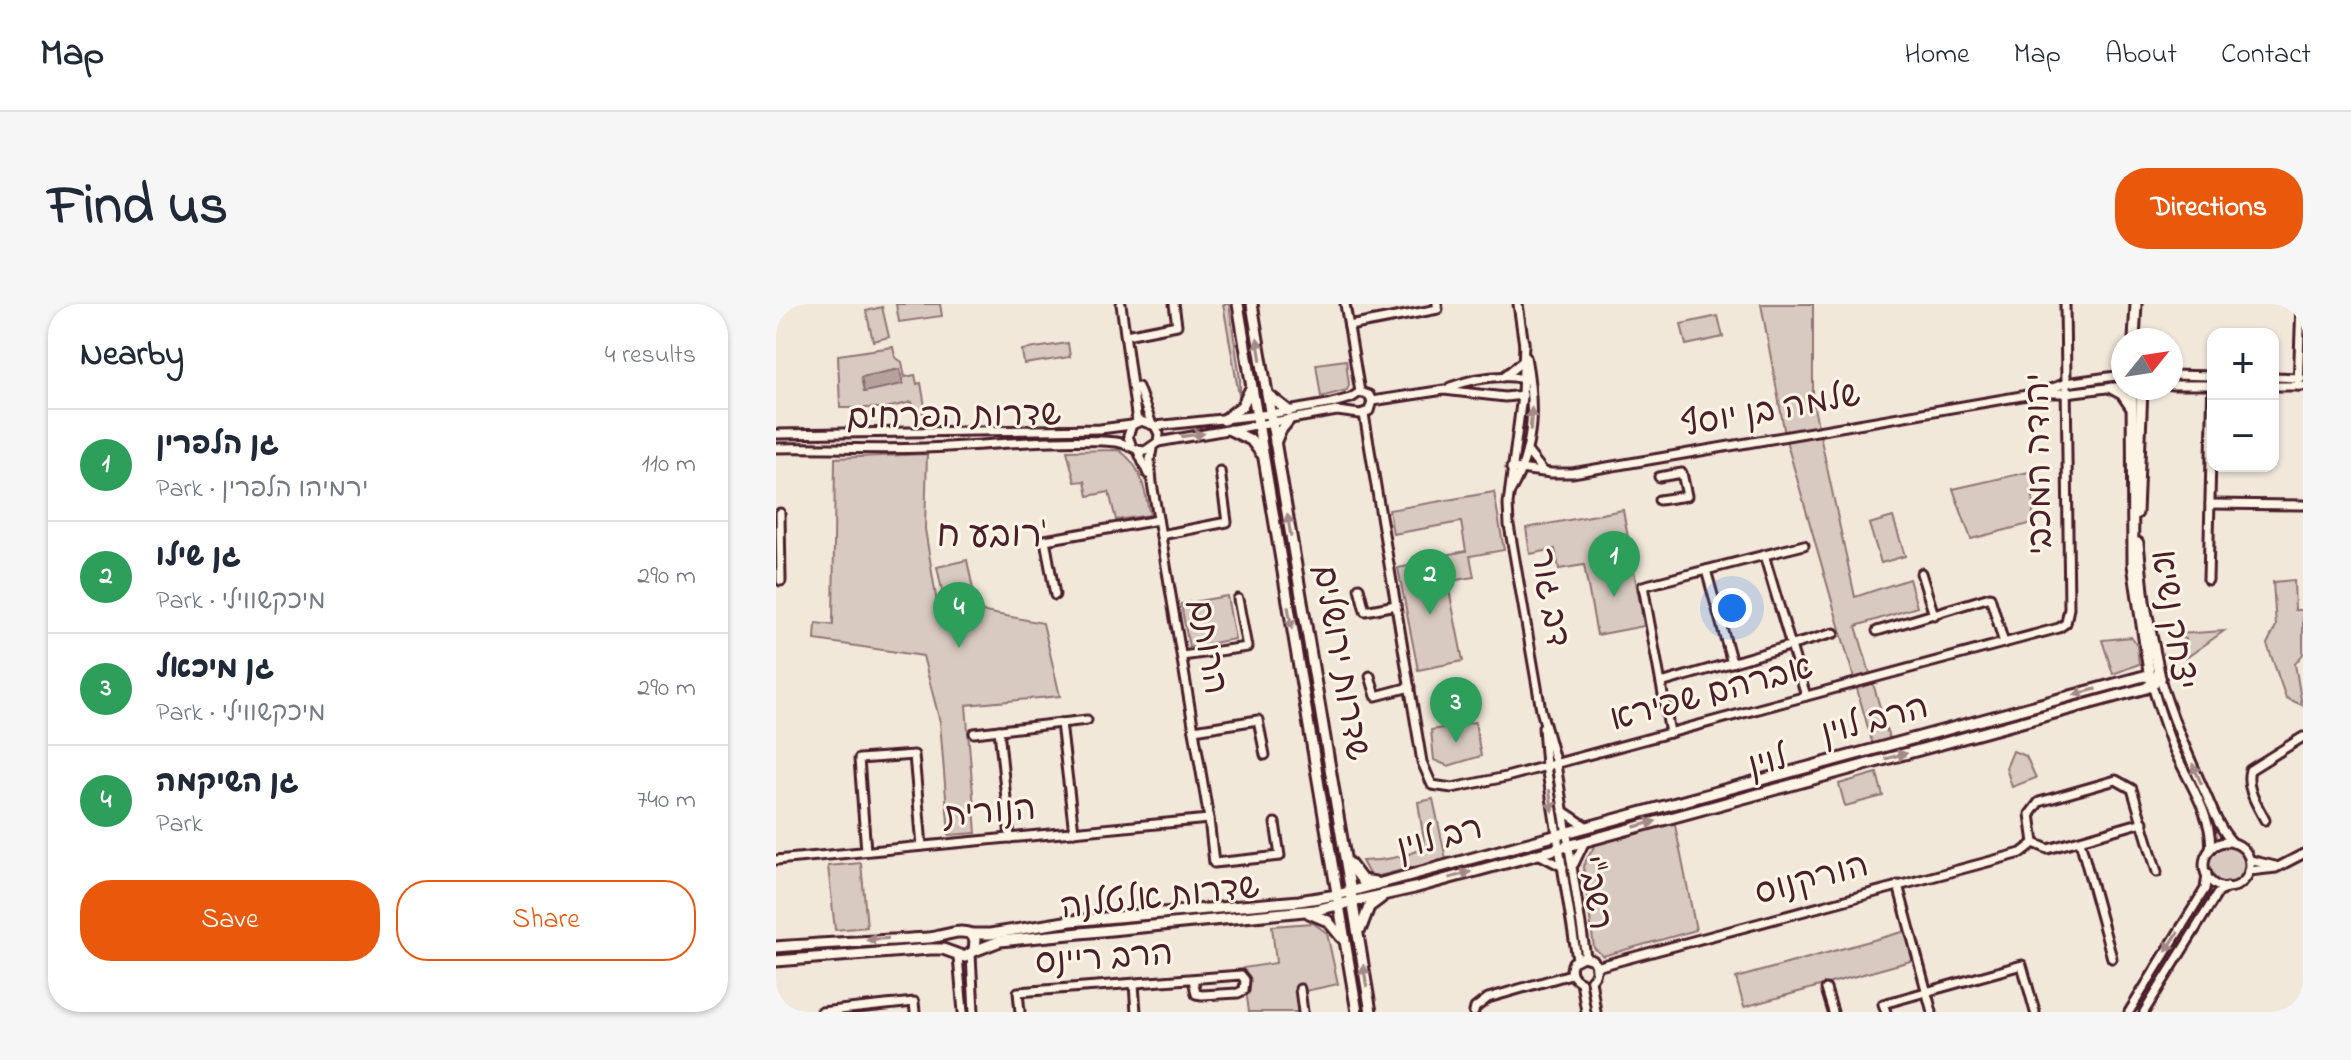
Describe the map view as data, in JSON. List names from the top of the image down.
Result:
{
  "streets": {
    "main road": [
      "יצחק נשיא",
      "שדרות ירושלים",
      "הרב לוין",
      "לוין",
      "רב לוין",
      "שדרות אלטלנה"
    ],
    "street": [
      "שלמה בן יוסף",
      "שדרות הפרחים",
      "יהודה המכבי",
      "דב גור",
      "הרותם",
      "אברהם שפירא",
      "הנורית",
      "הורקנוס",
      "רשב\"י",
      "הרב ריינס"
    ]
  },
  "crossings": [
    ["שלמה בן יוסף", "יהודה המכבי"],
    ["שלמה בן יוסף", "דב גור"],
    ["שדרות הפרחים", "הרותם"],
    ["יהודה המכבי", "אברהם שפירא"],
    ["דב גור", "אברהם שפירא"],
    ["דב גור", "הרב לוין"],
    ["דב גור", "רב לוין"],
    ["דב גור", "רשב\"י"],
    ["יצחק נשיא", "הרב לוין"],
    ["יצחק נשיא", "לוין"],
    ["הרותם", "הנורית"],
    ["שדרות ירושלים", "לוין"],
    ["שדרות ירושלים", "רב לוין"],
    ["שדרות ירושלים", "שדרות אלטלנה"],
    ["הרב לוין", "לוין"],
    ["הרב לוין", "רב לוין"],
    ["הרב לוין", "רשב\"י"],
    ["לוין", "רב לוין"],
    ["לוין", "רשב\"י"],
    ["לוין", "שדרות אלטלנה"],
    ["רב לוין", "רשב\"י"],
    ["רב לוין", "שדרות אלטלנה"],
    ["הורקנוס", "רשב\"י"]
  ],
  "one_way": ["הרב לוין", "לוין"],
  "districts": ["רובע ח'"],
  "north": "top right",
  "page": {
    "header": "Map",
    "nav": [
      "Home",
      "Map",
      "About",
      "Contact"
    ],
    "title": "Find us",
    "buttons": [
      "Directions",
      ["Save", "Share"]
    ],
    "heading": ["Nearby", "4 results"],
    "map_buttons": ["+", "−"],
    "list": [
      {
        "mark": "1",
        "name": "גן הלפרין",
        "note": "Park · ירמיהו הלפרין",
        "value": "110 m"
      },
      {
        "mark": "2",
        "name": "גן שילו",
        "note": "Park · מיכקשווילי",
        "value": "290 m"
      },
      {
        "mark": "3",
        "name": "גן מיכאל",
        "note": "Park · מיכקשווילי",
        "value": "290 m"
      },
      {
        "mark": "4",
        "name": "גן השיקמה",
        "note": "Park",
        "value": "740 m"
      }
    ],
    "pins": [
      "1",
      "2",
      "4",
      "3"
    ]
  }
}
